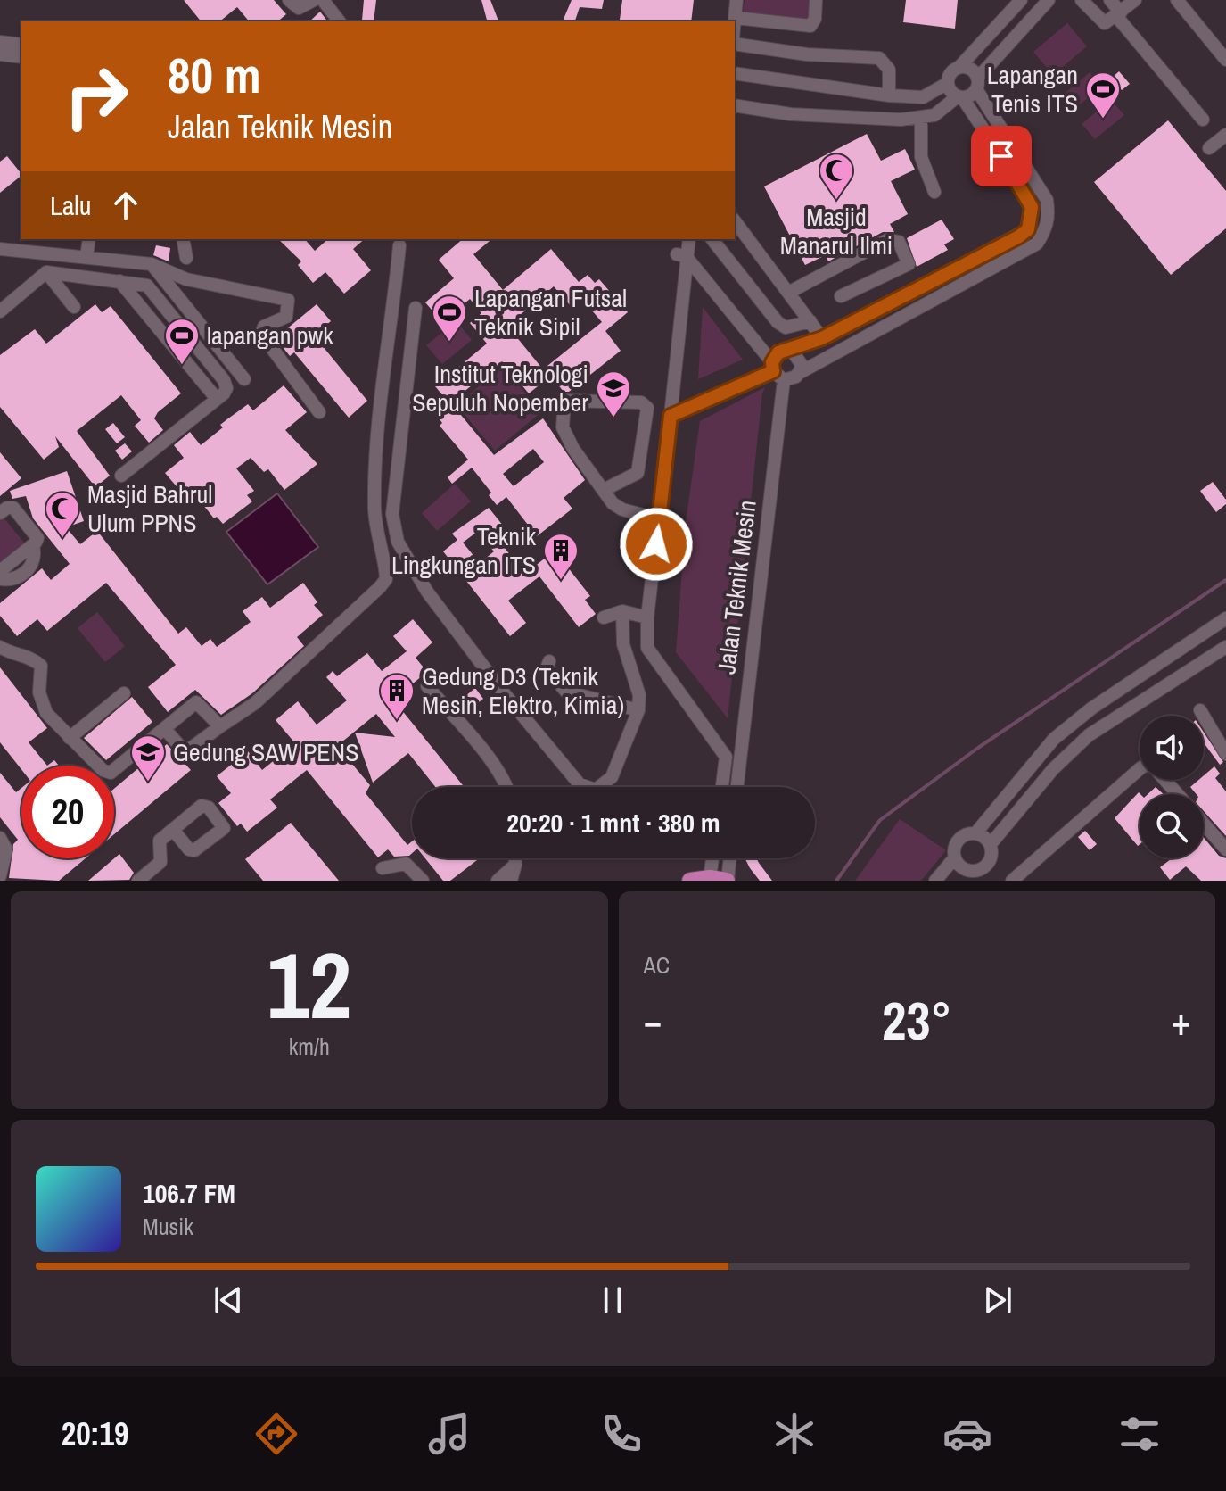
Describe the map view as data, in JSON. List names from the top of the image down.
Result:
{
  "streets": {
    "street": ["Jalan Teknik Mesin"]
  },
  "places": {
    "sports": ["Lapangan Tenis ITS", "Lapangan Futsal Teknik Sipil", "lapangan pwk"],
    "mosque": ["Masjid Manarul Ilmi", "Masjid Bahrul Ulum PPNS"],
    "school or university": ["Institut Teknologi Sepuluh Nopember", "Gedung SAW PENS"],
    "building": ["Teknik Lingkungan ITS", "Gedung D3 (Teknik Mesin, Elektro, Kimia)"]
  },
  "page": {
    "turn": ["80 m", "Jalan Teknik Mesin"],
    "then": "Lalu",
    "limit": "20",
    "trip": "20:20 · 1 mnt · 380 m",
    "tile": [
      ["12", "km/h"],
      "AC"
    ],
    "heat": ["−", "23°", "+"],
    "song": ["106.7 FM", "Musik"],
    "tabs": "20:19"
  }
}
